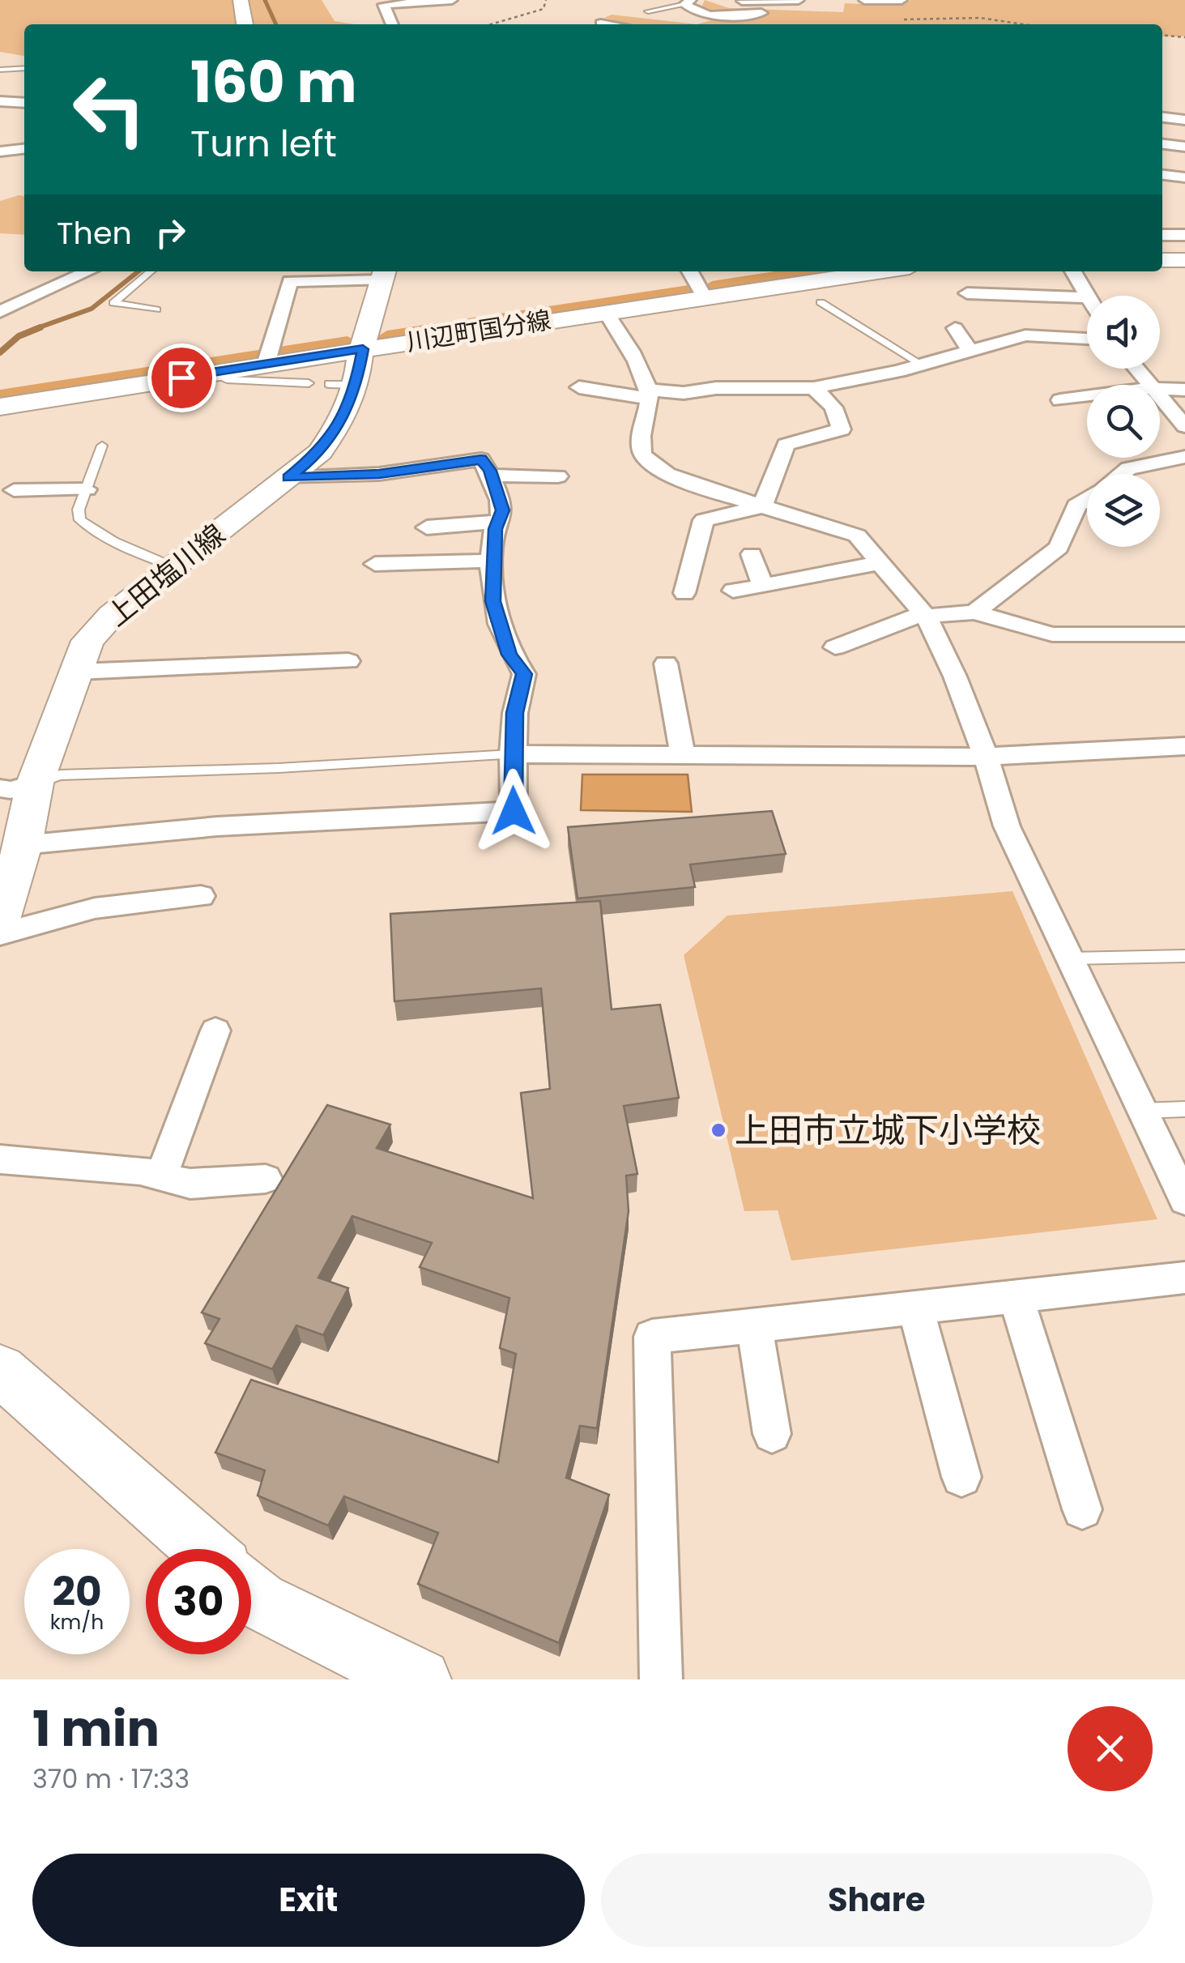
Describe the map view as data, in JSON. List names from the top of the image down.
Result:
{
  "streets": {
    "main road": ["川辺町国分線", "上田塩川線"]
  },
  "crossings": [
    ["川辺町国分線", "上田塩川線"]
  ],
  "places": ["上田市立城下小学校"],
  "page": {
    "turn": ["160 m", "Turn left"],
    "then": "Then",
    "speed": "20 km/h",
    "limit": "30",
    "heading": ["1 min", "370 m · 17:33"],
    "buttons": ["Exit", "Share"]
  }
}
